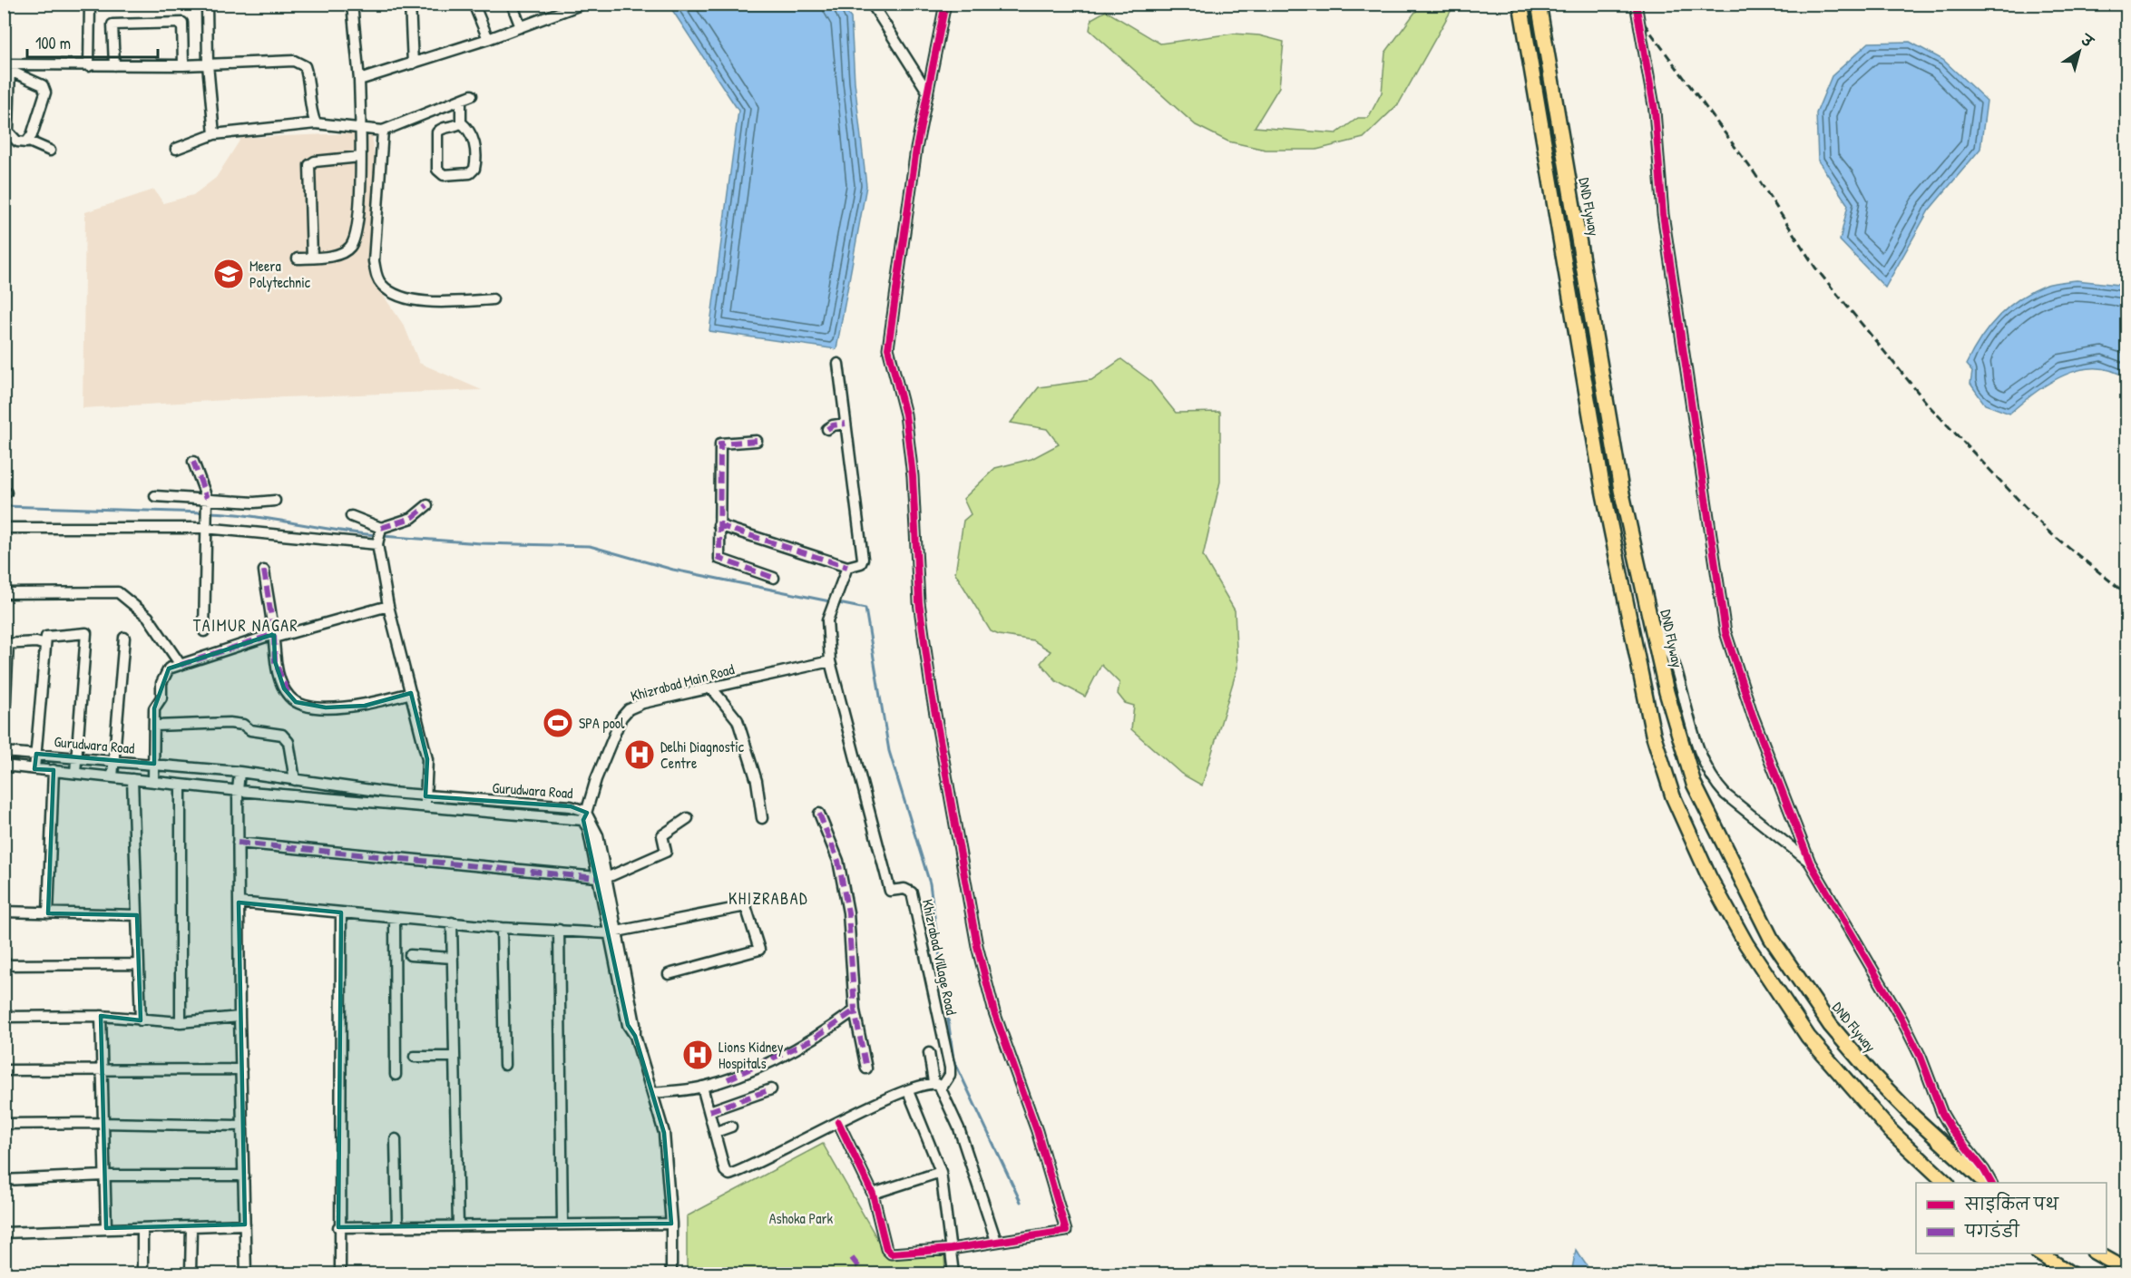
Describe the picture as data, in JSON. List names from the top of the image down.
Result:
{
  "streets": {
    "highway": ["DND Flyway"],
    "street": ["Khizrabad Main Road", "Gurudwara Road", "Khizrabad Village Road"]
  },
  "crossings": [
    ["Khizrabad Main Road", "Gurudwara Road"],
    ["Khizrabad Main Road", "Khizrabad Village Road"]
  ],
  "districts": ["TAIMUR NAGAR", "KHIZRABAD"],
  "parks": ["Ashoka Park"],
  "places": {
    "school or university": ["Meera Polytechnic"],
    "sports": ["SPA pool"],
    "hospital": ["Delhi Diagnostic Centre", "Lions Kidney Hospitals"]
  },
  "legend": ["साइकिल पथ", "पगडंडी"],
  "scale_bar": "100 m",
  "north": "top right"
}
